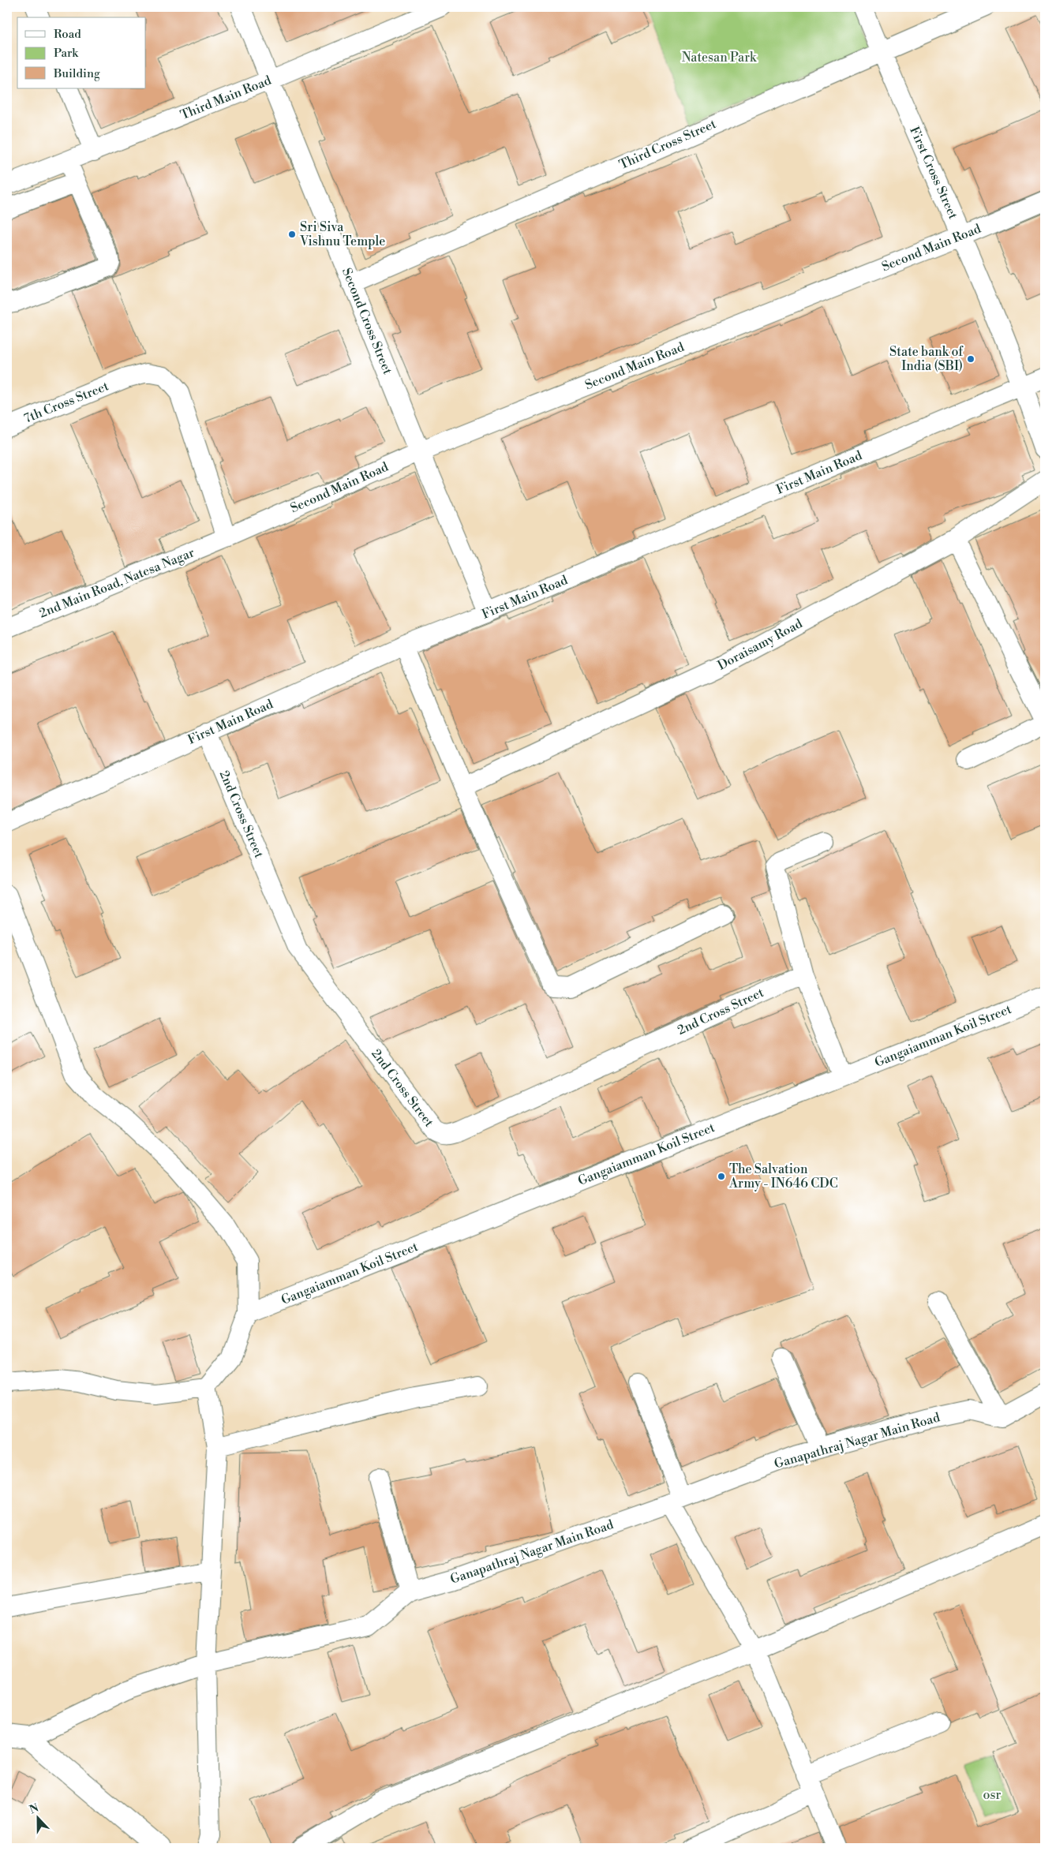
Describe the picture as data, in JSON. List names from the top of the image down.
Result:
{
  "streets": {
    "street": [
      "Third Main Road",
      "Third Cross Street",
      "First Cross Street",
      "Second Main Road",
      "Second Cross Street",
      "7th Cross Street",
      "First Main Road",
      "2nd Main Road, Natesa Nagar",
      "Doraisamy Road",
      "2nd Cross Street",
      "Gangaiamman Koil Street",
      "Ganapathraj Nagar Main Road"
    ]
  },
  "crossings": [
    ["Third Main Road", "Second Cross Street"],
    ["Third Cross Street", "First Cross Street"],
    ["Third Cross Street", "Second Cross Street"],
    ["First Cross Street", "Second Main Road"],
    ["First Cross Street", "First Main Road"],
    ["Second Main Road", "Second Cross Street"],
    ["Second Main Road", "7th Cross Street"],
    ["Second Main Road", "2nd Main Road, Natesa Nagar"],
    ["Second Cross Street", "First Main Road"],
    ["7th Cross Street", "2nd Main Road, Natesa Nagar"],
    ["First Main Road", "2nd Cross Street"]
  ],
  "parks": ["Natesan Park", "osr"],
  "places": ["Sri Siva Vishnu Temple", "State bank of India (SBI)", "The Salvation Army - IN646 CDC"],
  "legend": ["Road", "Park", "Building"],
  "north": "top"
}
